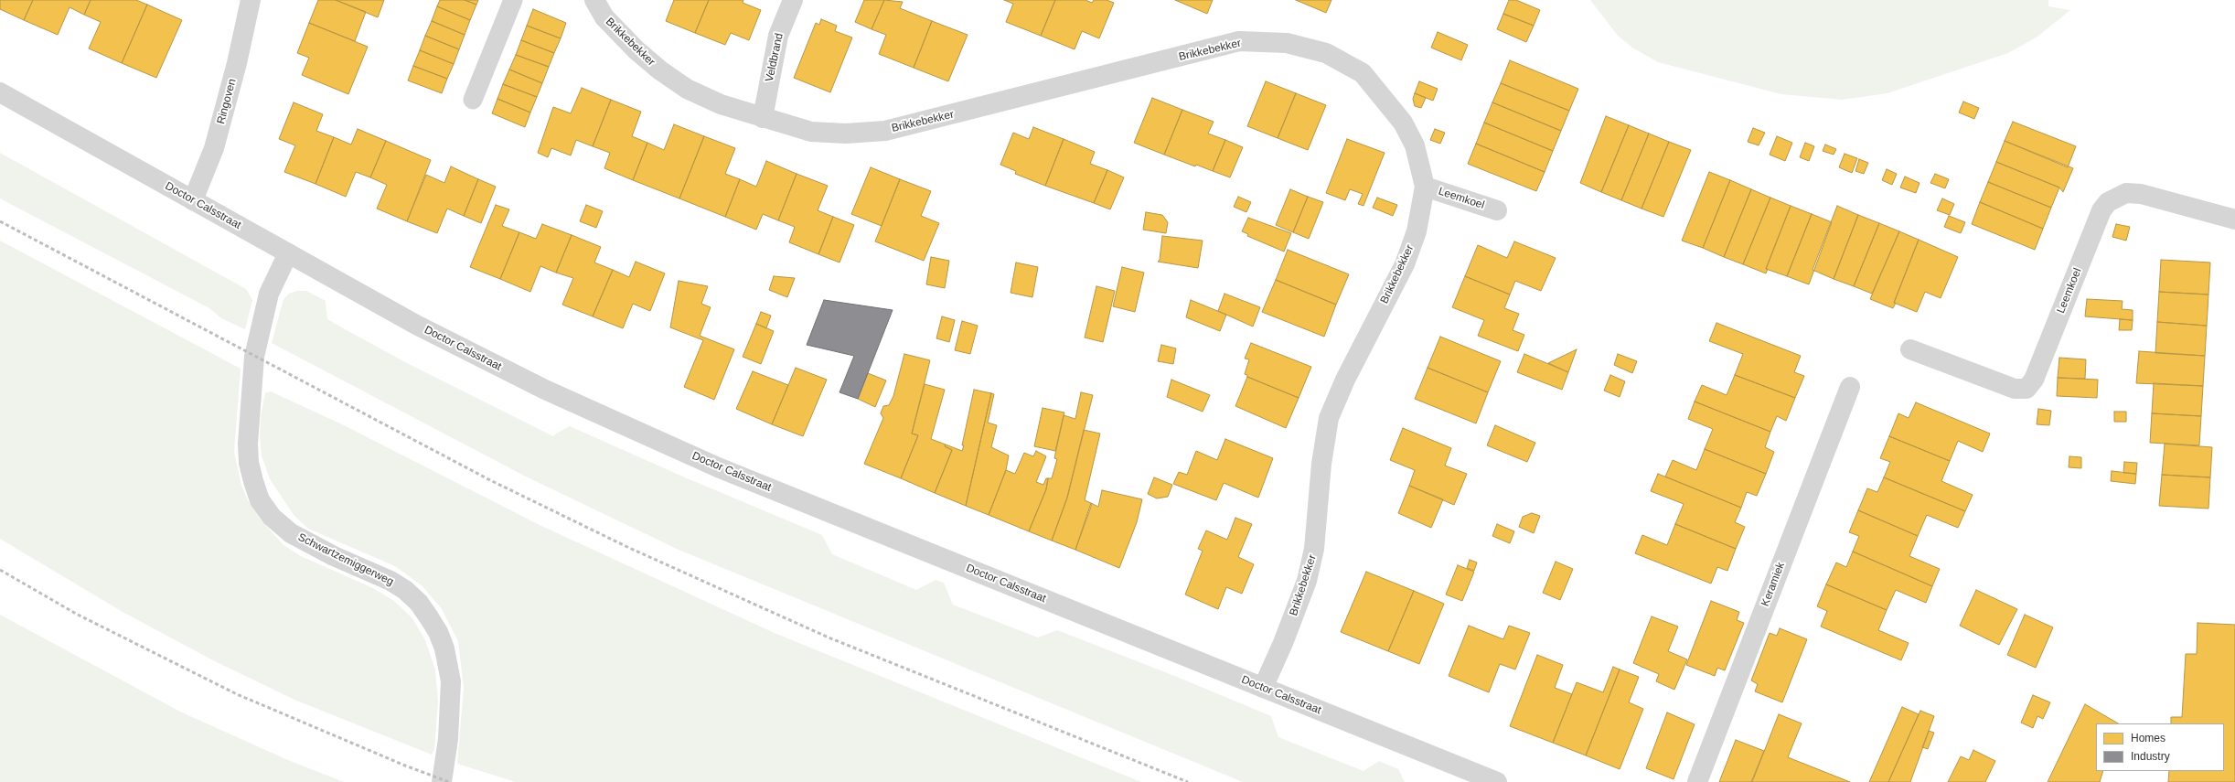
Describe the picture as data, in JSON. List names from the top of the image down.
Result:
{
  "streets": {
    "street": [
      "Brikkebekker",
      "Veldbrand",
      "Ringoven",
      "Leemkoel",
      "Doctor Calsstraat",
      "Schwartzemiggerweg",
      "Keramiek"
    ]
  },
  "crossings": [
    ["Brikkebekker", "Veldbrand"],
    ["Brikkebekker", "Leemkoel"],
    ["Brikkebekker", "Doctor Calsstraat"],
    ["Ringoven", "Doctor Calsstraat"],
    ["Doctor Calsstraat", "Schwartzemiggerweg"]
  ],
  "legend": ["Homes", "Industry"]
}
